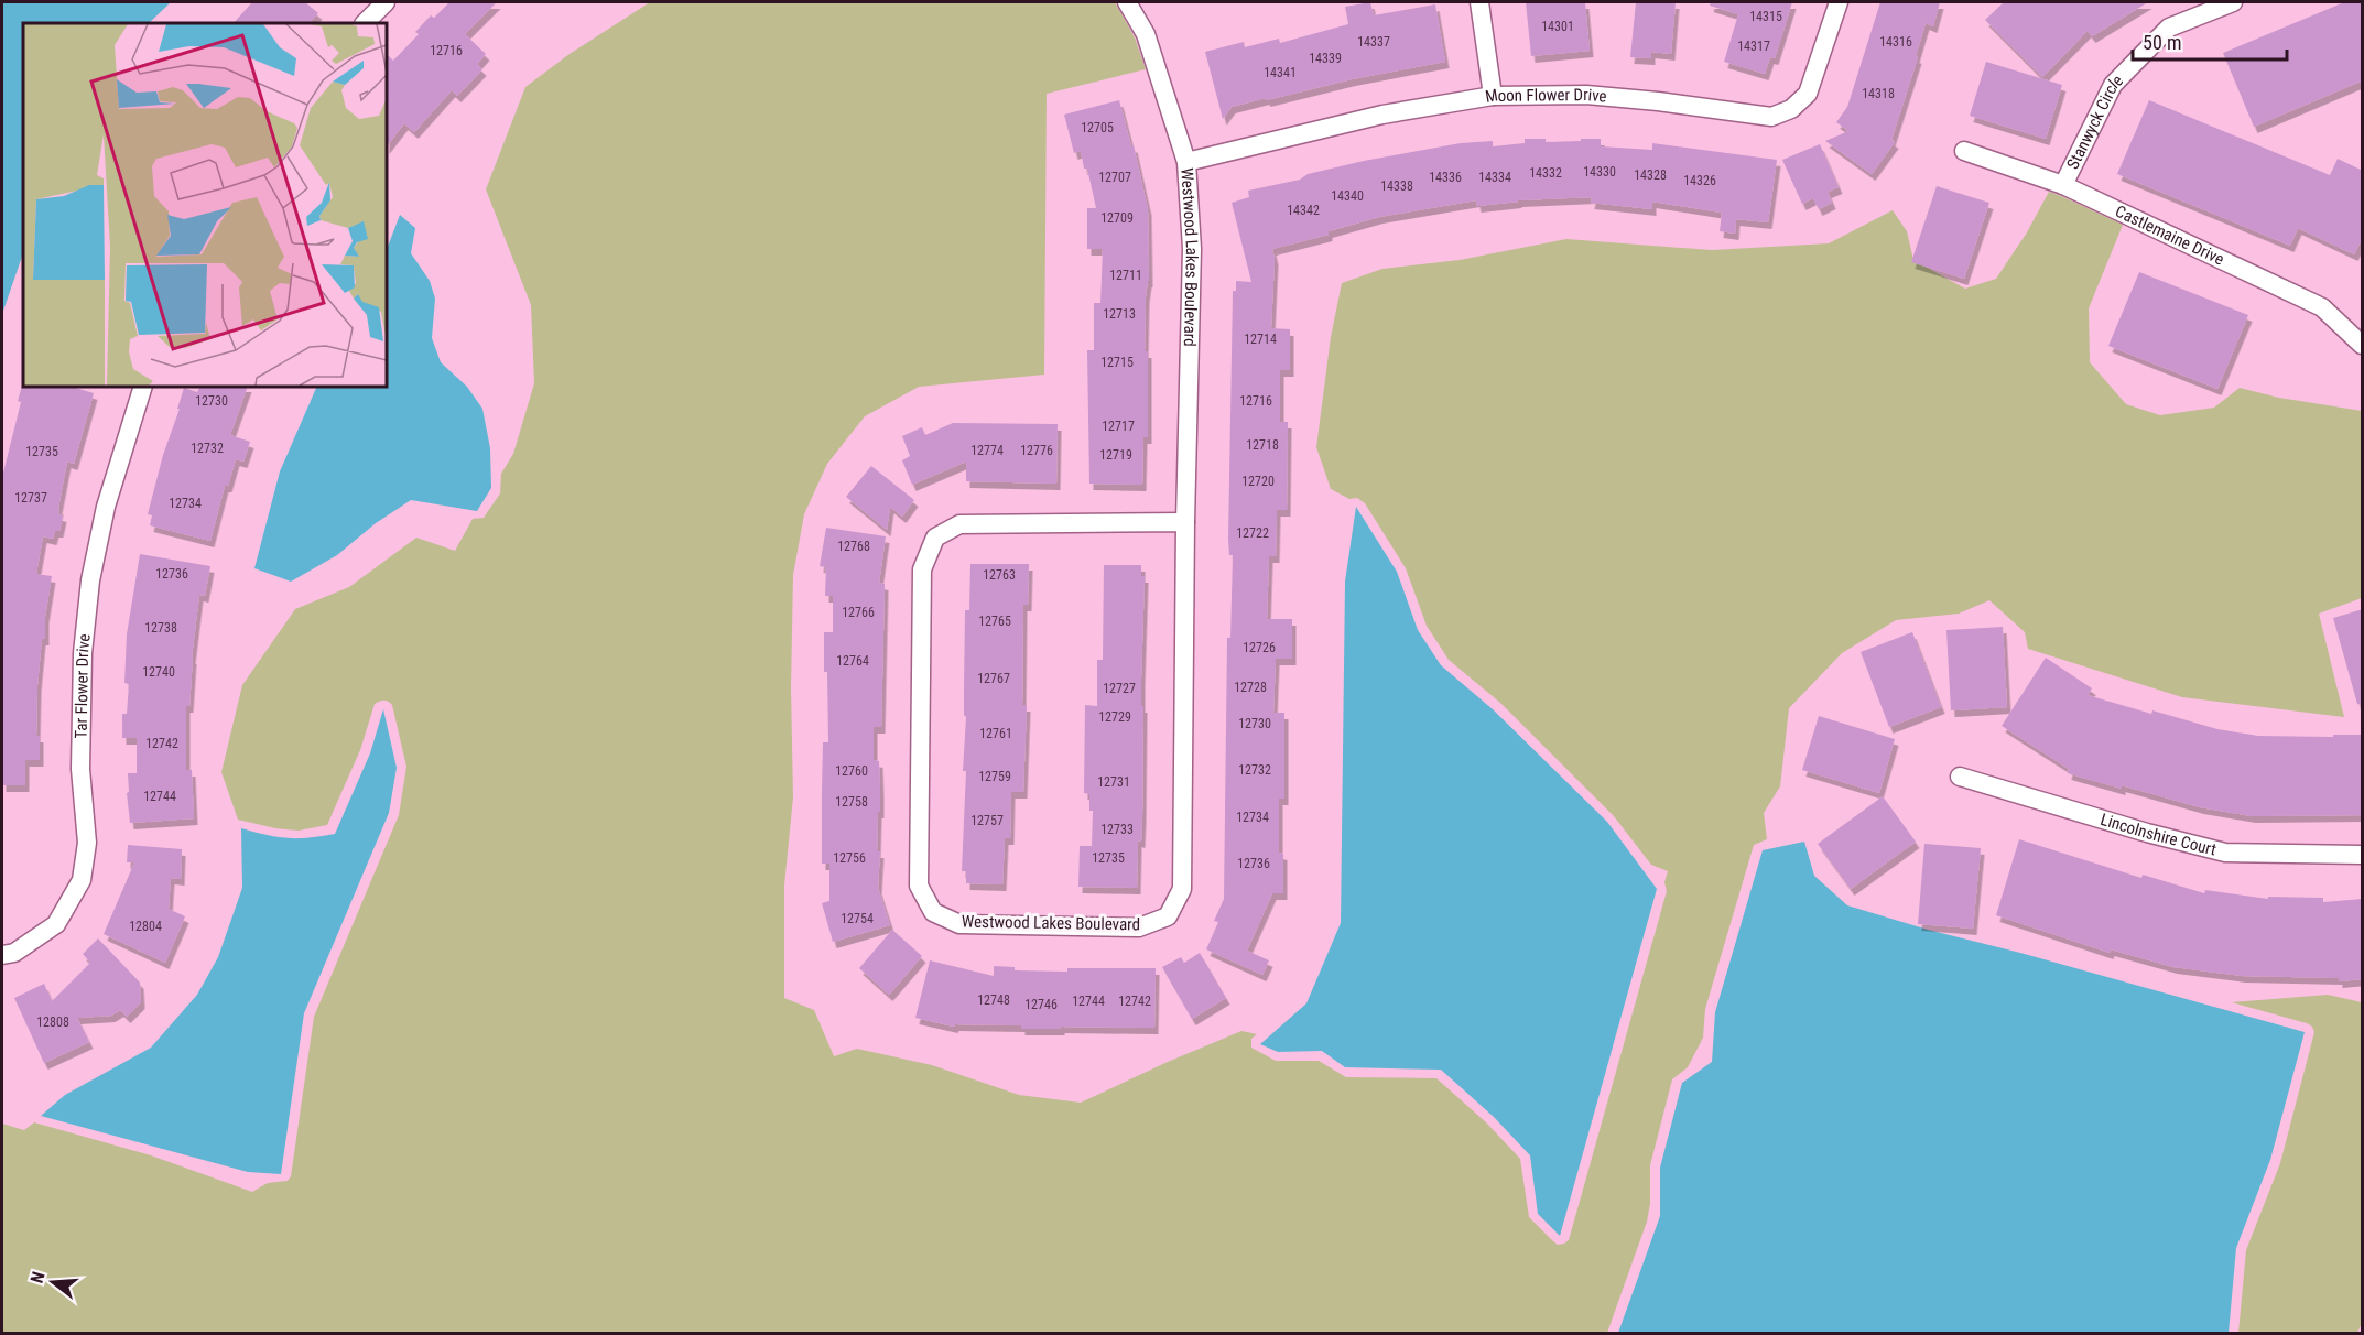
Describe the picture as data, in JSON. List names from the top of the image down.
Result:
{
  "streets": {
    "street": [
      "Moon Flower Drive",
      "Stanwyck Circle",
      "Castlemaine Drive",
      "Westwood Lakes Boulevard",
      "Tar Flower Drive",
      "Lincolnshire Court"
    ]
  },
  "crossings": [
    ["Moon Flower Drive", "Westwood Lakes Boulevard"],
    ["Stanwyck Circle", "Castlemaine Drive"]
  ],
  "house_numbers": [
    "14315",
    "14301",
    "14337",
    "14316",
    "14317",
    "12716",
    "14339",
    "14341",
    "14318",
    "12705",
    "14330",
    "14332",
    "14328",
    "12707",
    "14336",
    "14334",
    "14326",
    "14338",
    "14340",
    "14342",
    "12709",
    "12711",
    "12713",
    "12714",
    "12715",
    "12730",
    "12716",
    "12717",
    "12718",
    "12732",
    "12774",
    "12776",
    "12735",
    "12719",
    "12720",
    "12737",
    "12734",
    "12722",
    "12768",
    "12736",
    "12763",
    "12766",
    "12765",
    "12738",
    "12726",
    "12764",
    "12740",
    "12767",
    "12728",
    "12727",
    "12729",
    "12730",
    "12761",
    "12742",
    "12732",
    "12760",
    "12759",
    "12731",
    "12744",
    "12758",
    "12734",
    "12757",
    "12733",
    "12756",
    "12735",
    "12736",
    "12754",
    "12804",
    "12748",
    "12744",
    "12742",
    "12746",
    "12808"
  ],
  "scale_bar": "50 m",
  "north": "left"
}
